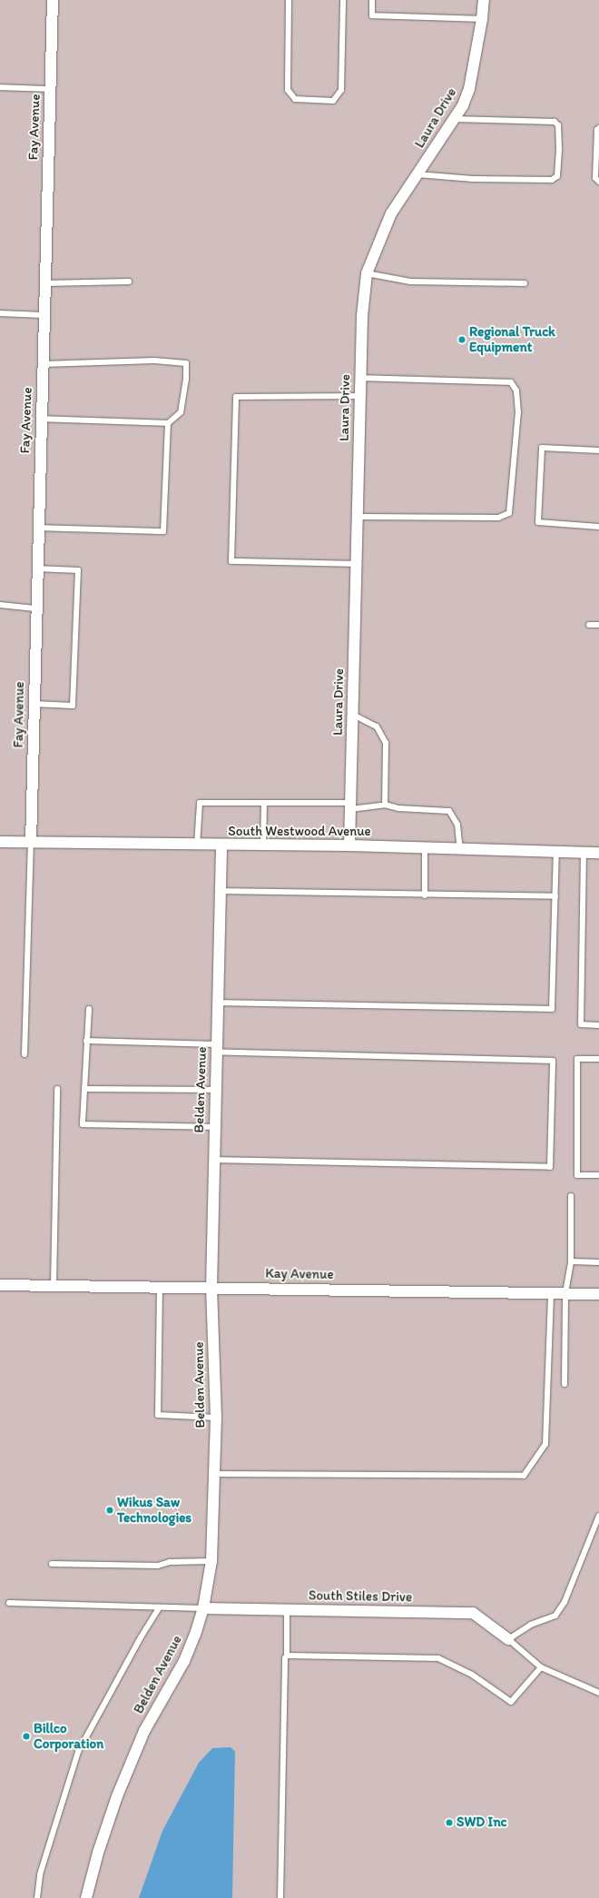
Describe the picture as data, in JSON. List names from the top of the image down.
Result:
{
  "streets": {
    "street": [
      "Laura Drive",
      "Fay Avenue",
      "South Westwood Avenue",
      "Belden Avenue",
      "Kay Avenue",
      "South Stiles Drive"
    ]
  },
  "crossings": [
    ["Laura Drive", "South Westwood Avenue"],
    ["Fay Avenue", "South Westwood Avenue"],
    ["South Westwood Avenue", "Belden Avenue"],
    ["Belden Avenue", "Kay Avenue"],
    ["Belden Avenue", "South Stiles Drive"]
  ],
  "places": [
    "Regional Truck Equipment",
    "Wikus Saw Technologies",
    "Billco Corporation",
    "SWD Inc"
  ]
}
